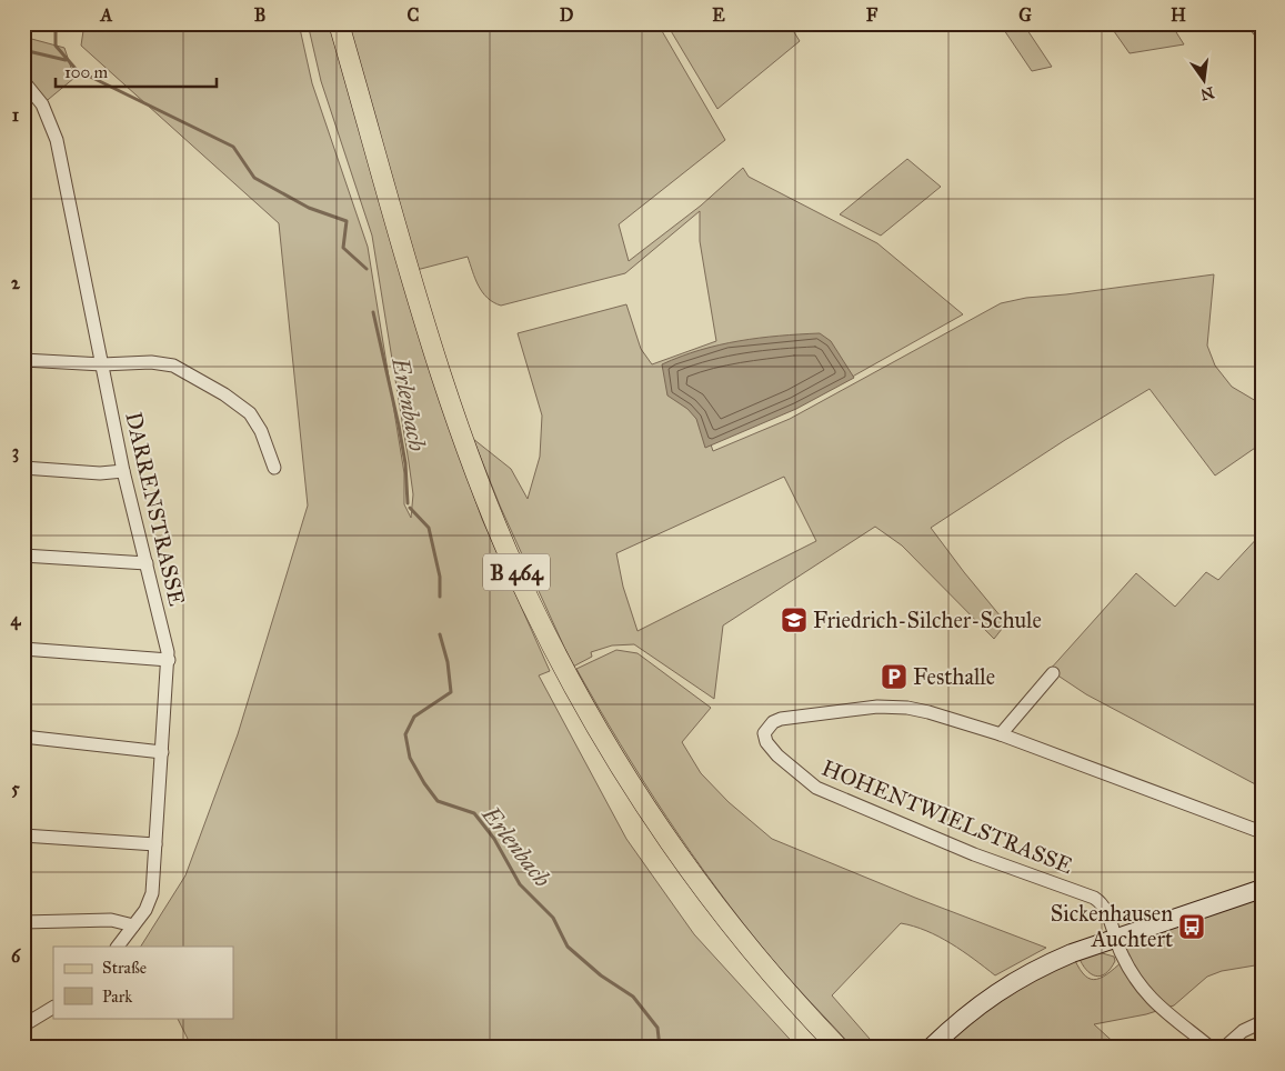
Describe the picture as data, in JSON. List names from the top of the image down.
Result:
{
  "streets": {
    "main road": ["B 464"],
    "street": ["DARRENSTRASSE", "HOHENTWIELSTRASSE"]
  },
  "water": ["Erlenbach"],
  "places": {
    "school or university": ["Friedrich-Silcher-Schule"],
    "parking": ["Festhalle"],
    "bus stop": ["Sickenhausen Auchtert"]
  },
  "legend": ["Straße", "Park"],
  "scale_bar": "100 m",
  "north": "bottom",
  "grid": {
    "columns": [
      "A",
      "B",
      "C",
      "D",
      "E",
      "F",
      "G",
      "H"
    ],
    "rows": [
      "1",
      "2",
      "3",
      "4",
      "5",
      "6"
    ]
  }
}
